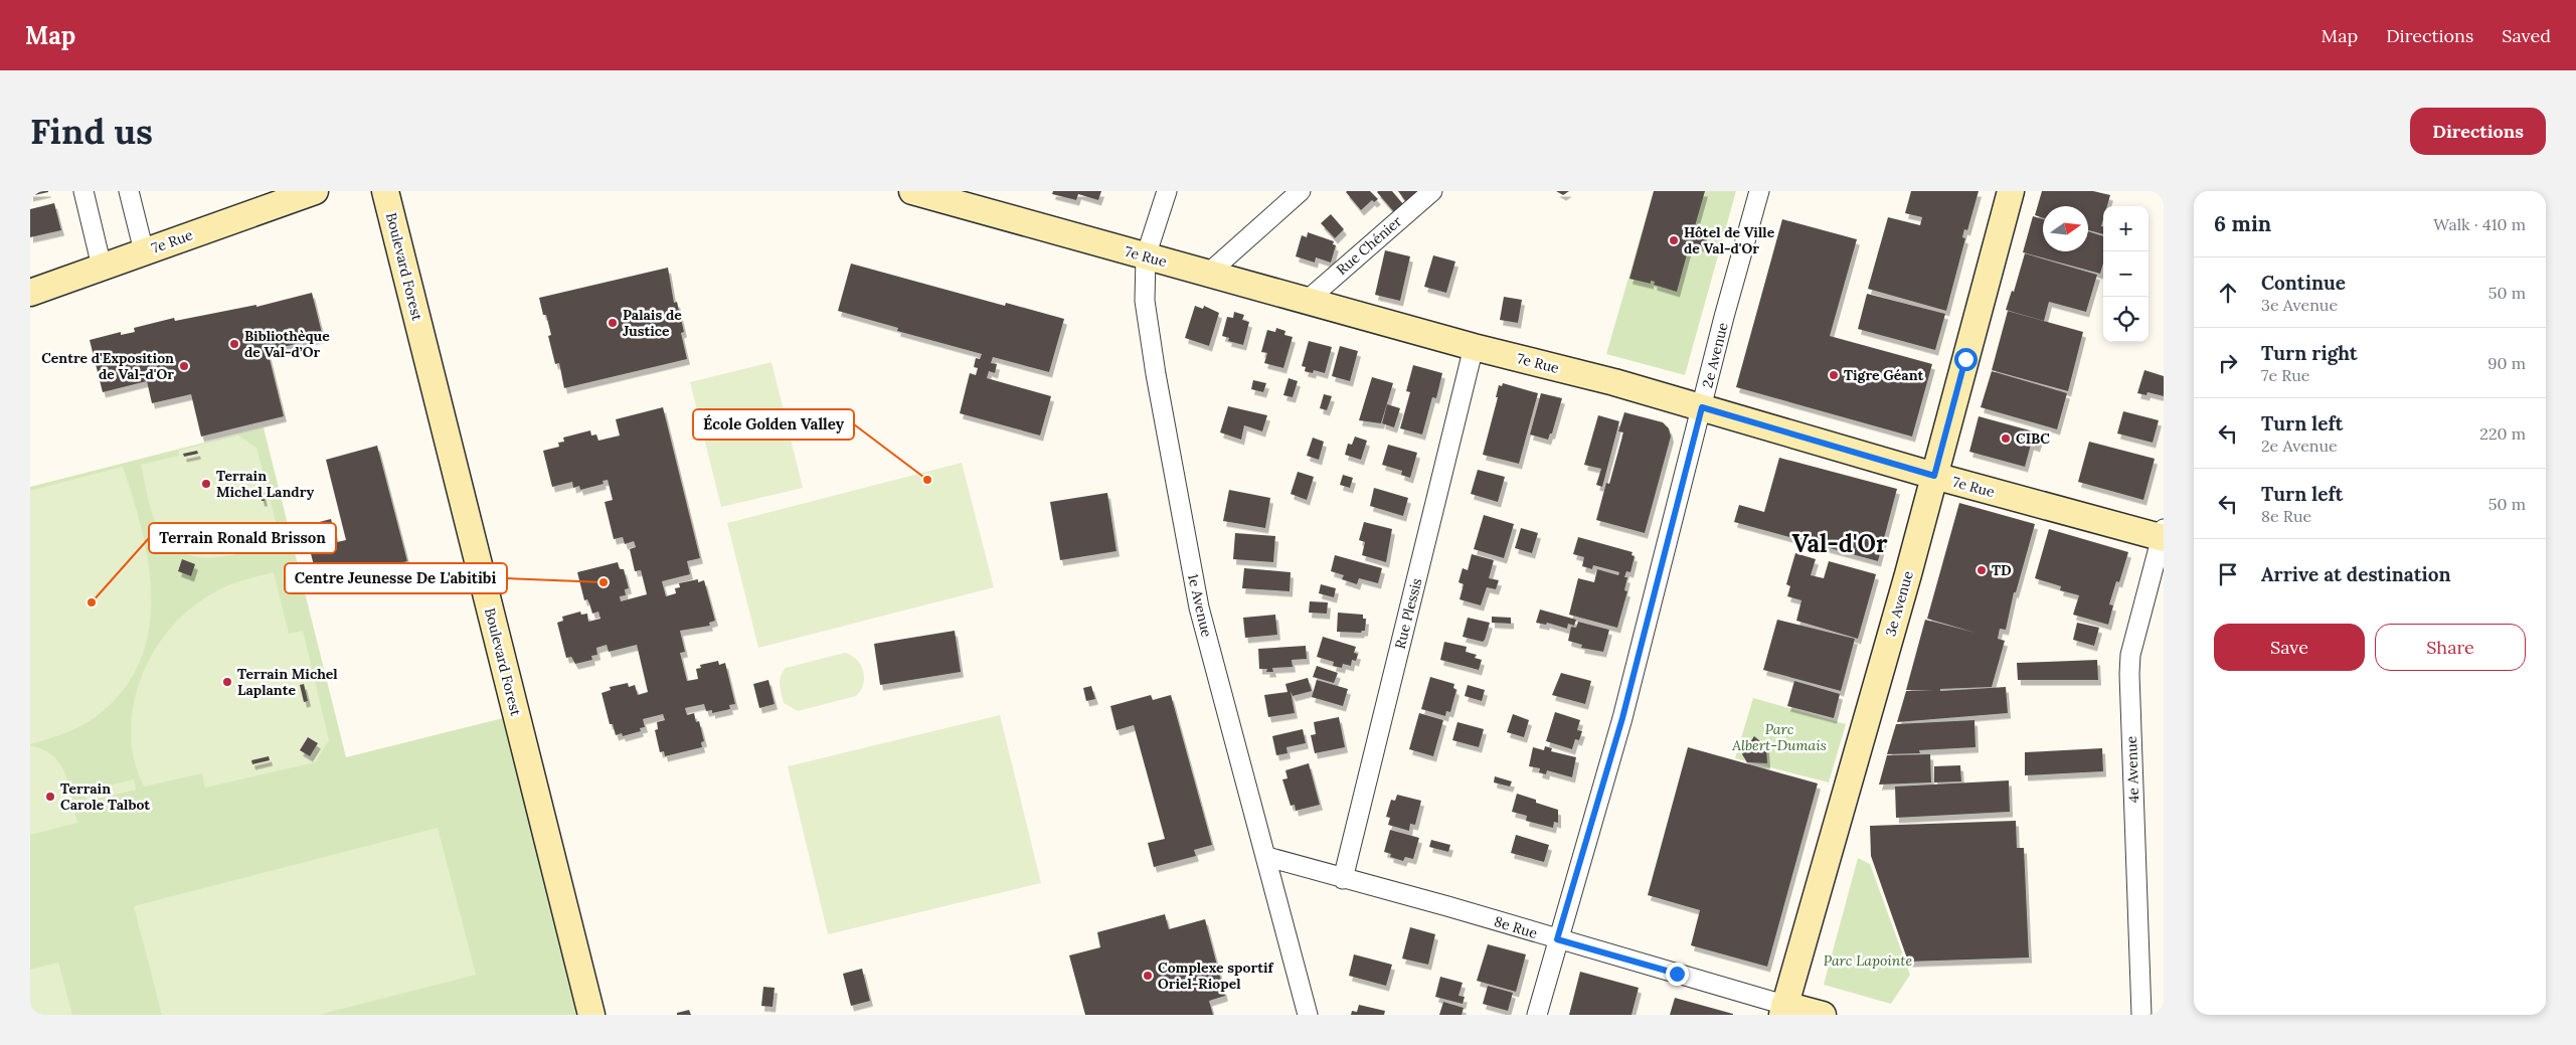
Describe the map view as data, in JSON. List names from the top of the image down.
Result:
{
  "streets": {
    "street": [
      "7e Rue",
      "Rue Chénier",
      "Boulevard Forest",
      "2e Avenue",
      "3e Avenue",
      "1e Avenue",
      "Rue Plessis",
      "4e Avenue",
      "8e Rue"
    ]
  },
  "crossings": [
    ["7e Rue", "Rue Chénier"],
    ["7e Rue", "2e Avenue"],
    ["7e Rue", "3e Avenue"],
    ["7e Rue", "1e Avenue"],
    ["7e Rue", "Rue Plessis"],
    ["7e Rue", "4e Avenue"],
    ["2e Avenue", "8e Rue"],
    ["3e Avenue", "8e Rue"],
    ["1e Avenue", "8e Rue"],
    ["Rue Plessis", "8e Rue"]
  ],
  "districts": ["Val-d'Or"],
  "parks": ["Parc Albert-Dumais", "Parc Lapointe"],
  "places": [
    "Hôtel de Ville de Val-d'Or",
    "Palais de Justice",
    "Bibliothèque de Val-d’Or",
    "Centre d'Exposition de Val-d'Or",
    "Tigre Géant",
    "CIBC",
    "École Golden Valley",
    "Terrain Michel Landry",
    "TD",
    "Centre Jeunesse De L'abitibi",
    "Terrain Ronald Brisson",
    "Terrain Michel Laplante",
    "Terrain Carole Talbot",
    "Complexe sportif Oriel-Riopel"
  ],
  "north": "right",
  "page": {
    "header": "Map",
    "nav": ["Map", "Directions", "Saved"],
    "buttons": [
      "Directions",
      ["Save", "Share"]
    ],
    "title": "Find us",
    "heading": ["6 min", "Walk · 410 m"],
    "map_buttons": ["+", "−"],
    "list": [
      ["Continue", "3e Avenue", "50 m"],
      ["Turn right", "7e Rue", "90 m"],
      ["Turn left", "2e Avenue", "220 m"],
      ["Turn left", "8e Rue", "50 m"],
      "Arrive at destination"
    ]
  }
}
